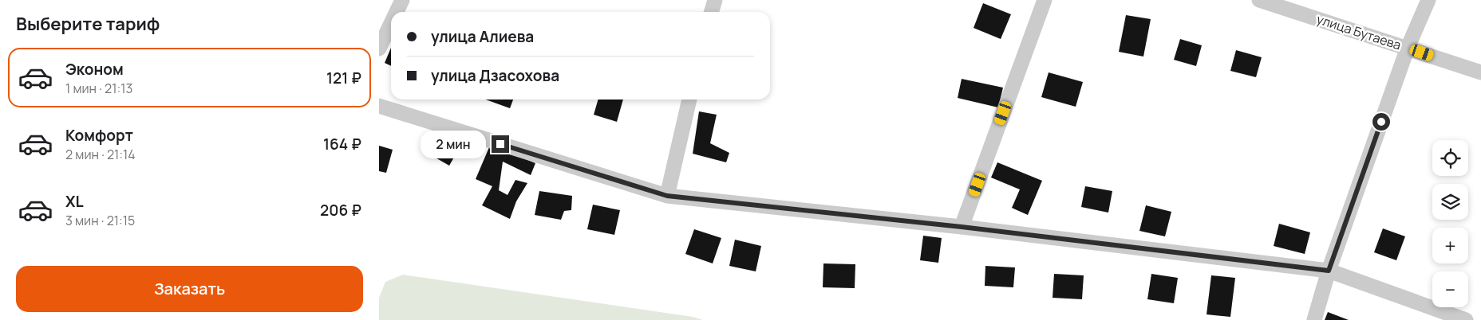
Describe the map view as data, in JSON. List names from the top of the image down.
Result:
{
  "streets": {
    "street": ["улица Бутаева"]
  },
  "page": {
    "heading": "Выберите тариф",
    "banner": ["улица Алиева", "улица Дзасохова"],
    "list": [
      {
        "name": "Эконом",
        "note": "1 мин · 21:13",
        "value": "121 ₽"
      },
      {
        "name": "Комфорт",
        "note": "2 мин · 21:14",
        "value": "164 ₽"
      },
      {
        "name": "XL",
        "note": "3 мин · 21:15",
        "value": "206 ₽"
      }
    ],
    "bubble": "2 мин",
    "map_buttons": ["+", "−"],
    "buttons": "Заказать"
  }
}
